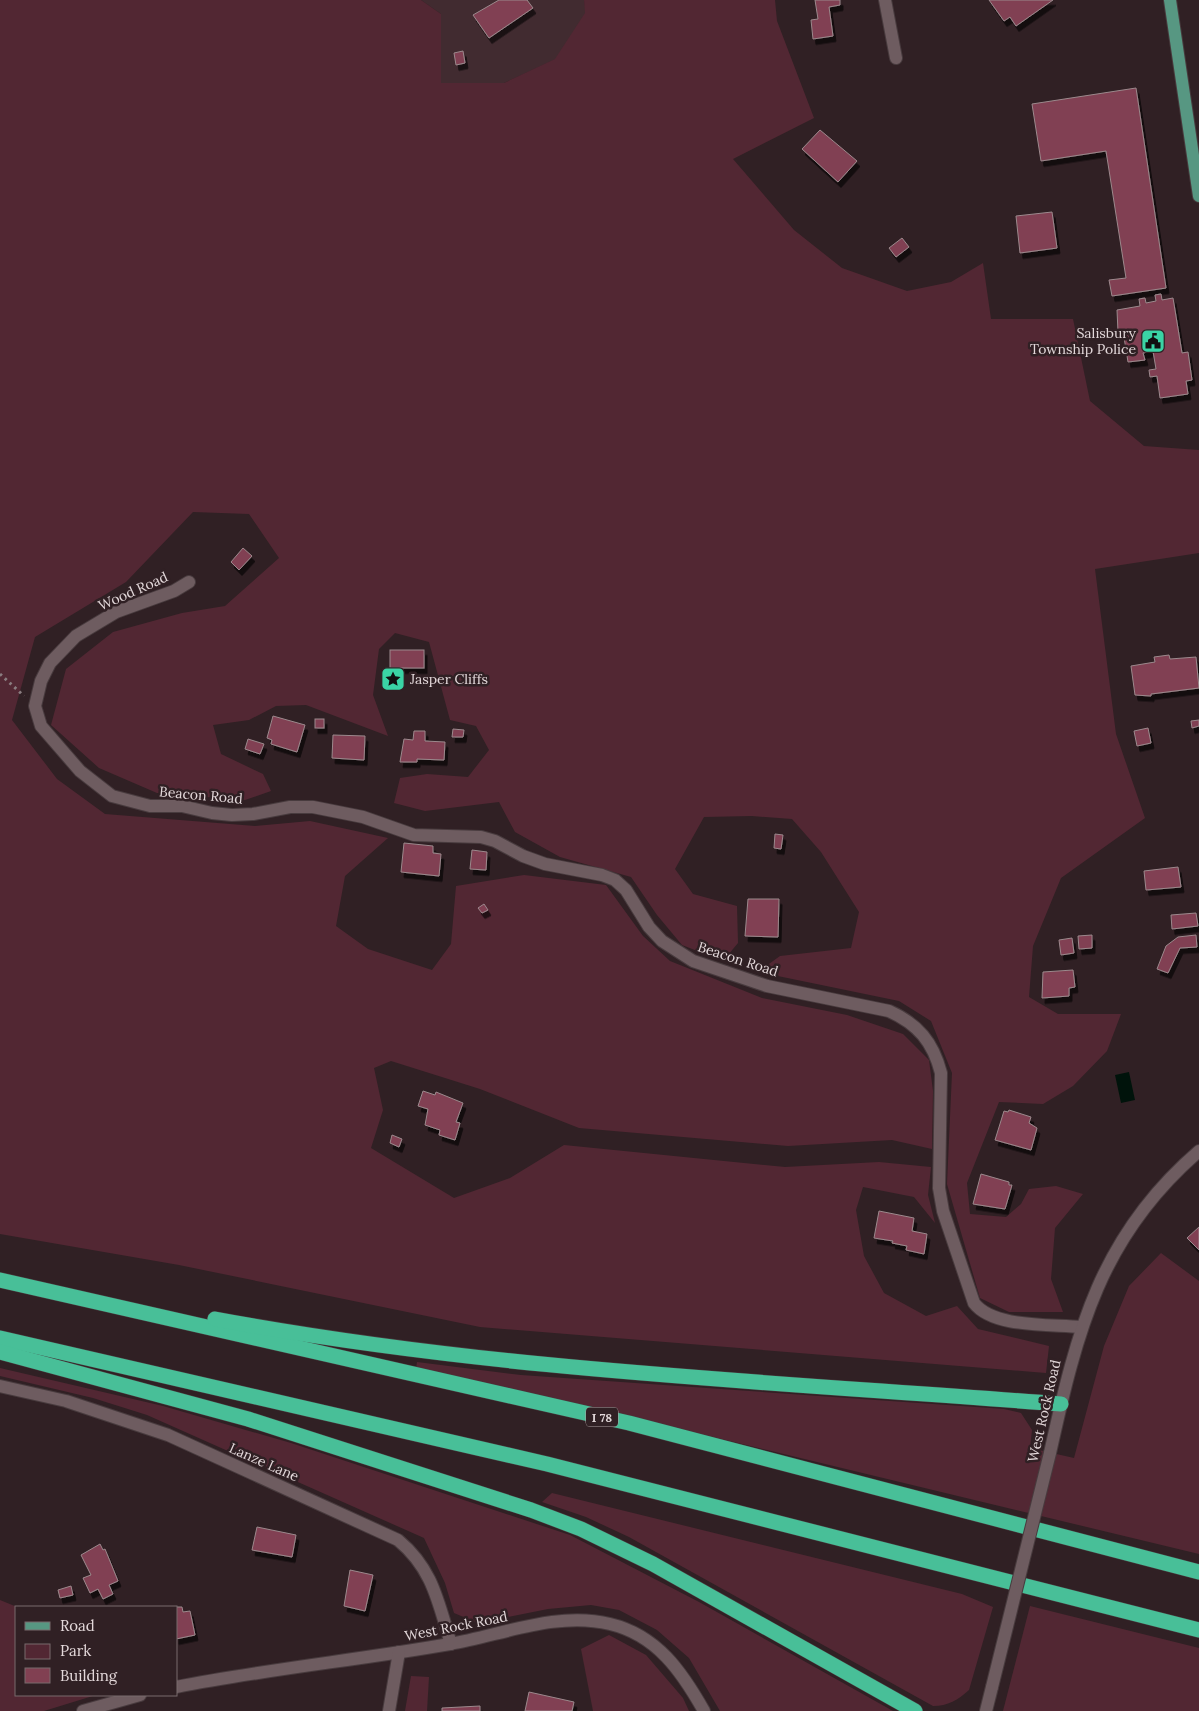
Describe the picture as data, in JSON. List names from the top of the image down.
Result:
{
  "streets": {
    "highway": ["I 78"],
    "street": [
      "Wood Road",
      "Beacon Road",
      "West Rock Road",
      "Lanze Lane"
    ]
  },
  "crossings": [
    ["Wood Road", "Beacon Road"],
    ["Beacon Road", "West Rock Road"],
    ["West Rock Road", "Lanze Lane"]
  ],
  "places": {
    "public building": ["Salisbury Township Police"],
    "place": ["Jasper Cliffs"]
  },
  "legend": ["Road", "Park", "Building"]
}
